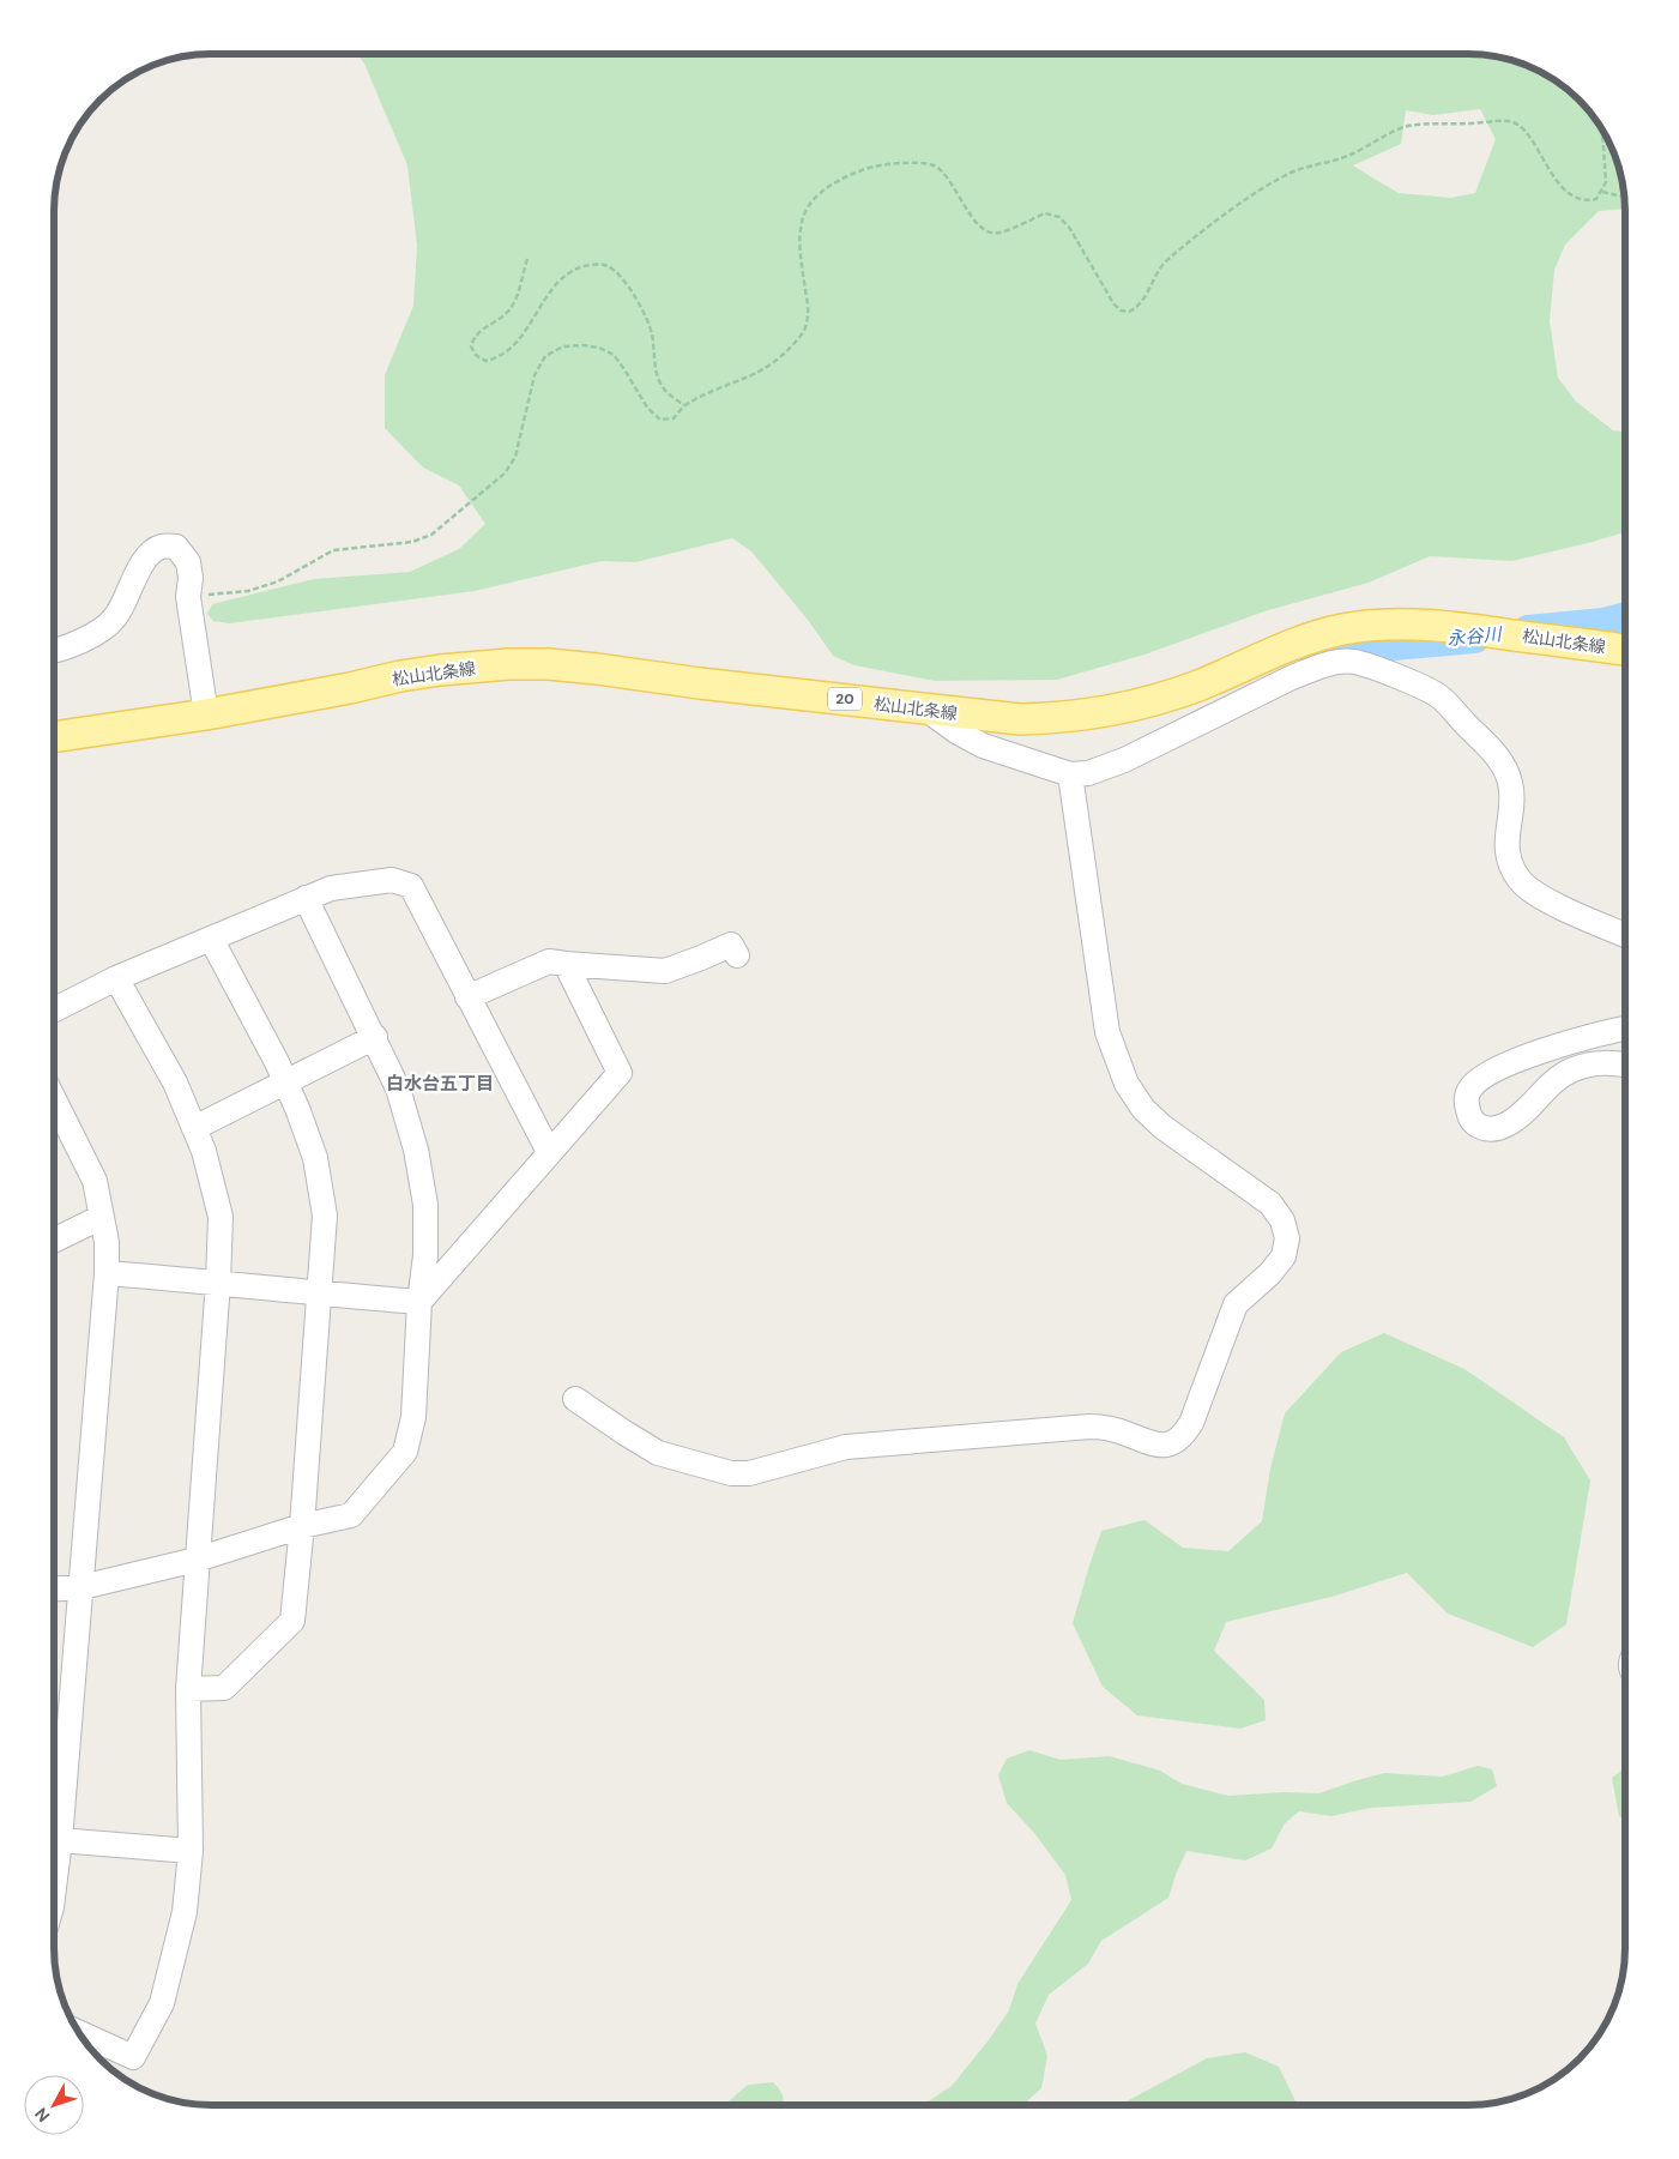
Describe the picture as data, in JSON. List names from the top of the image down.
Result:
{
  "streets": {
    "main road": ["松山北条線", "20"]
  },
  "districts": ["白水台五丁目"],
  "water": ["永谷川"],
  "north": "bottom left"
}
